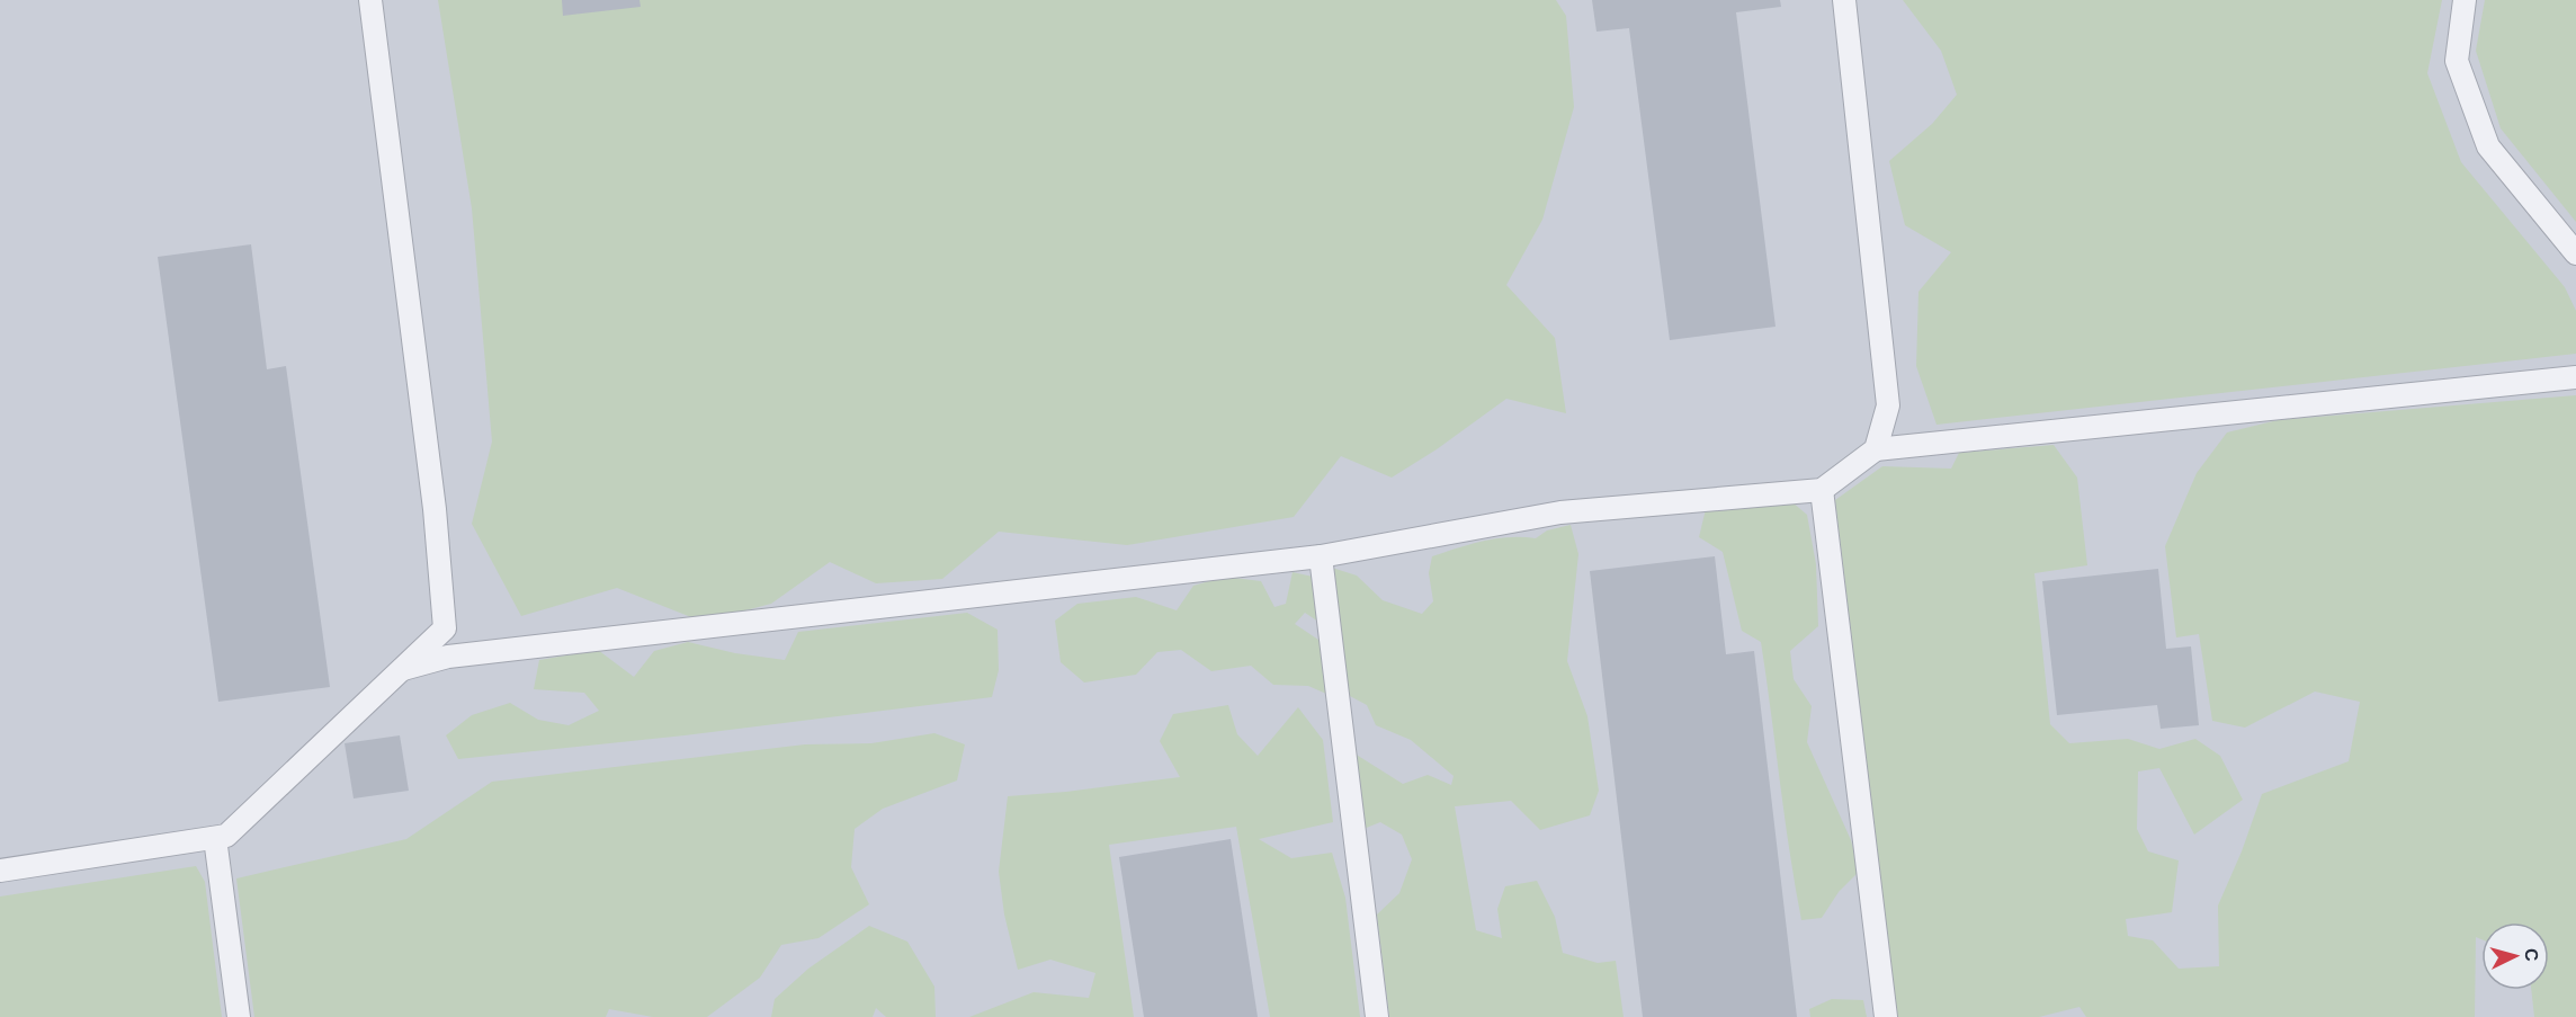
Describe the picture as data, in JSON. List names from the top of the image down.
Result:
{
  "north": "right"
}
